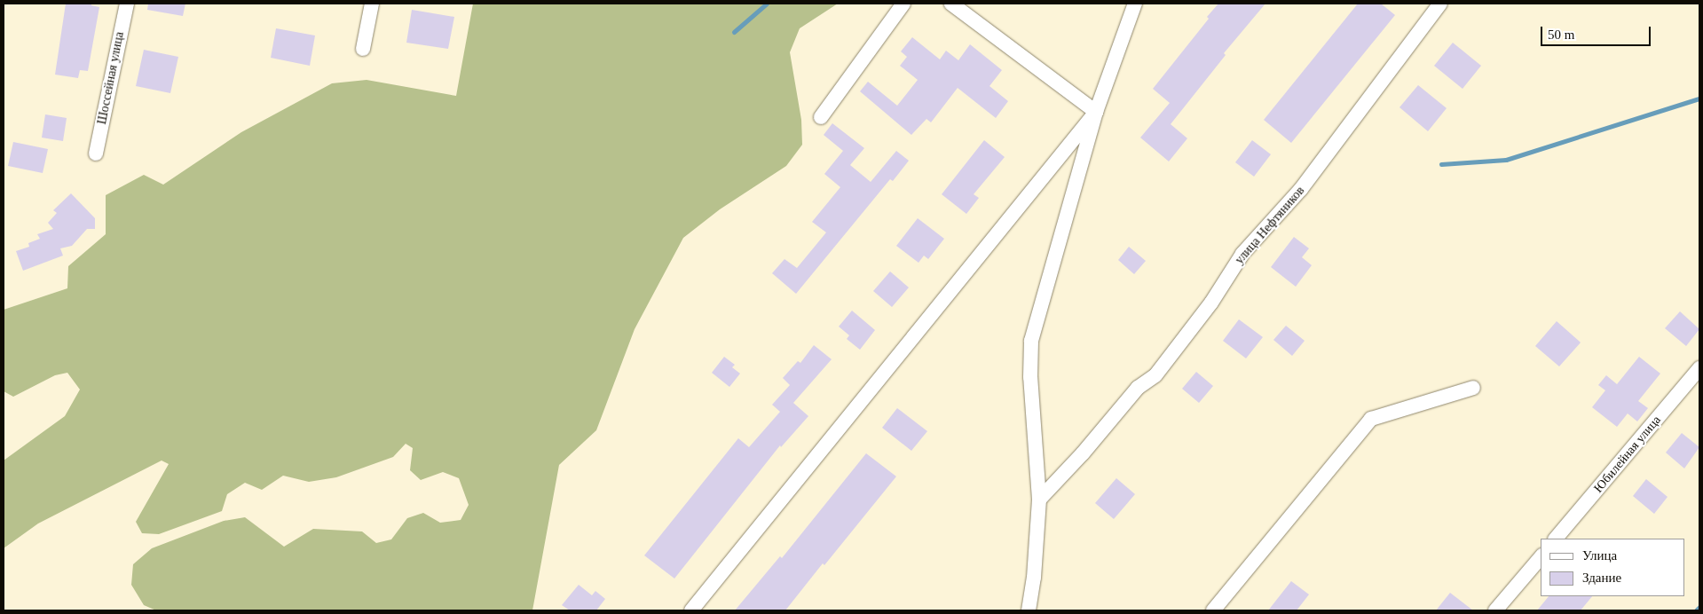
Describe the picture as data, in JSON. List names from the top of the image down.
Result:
{
  "streets": {
    "street": ["Шоссейная улица", "улица Нефтяников", "Юбилейная улица"]
  },
  "legend": ["Улица", "Здание"],
  "scale_bar": "50 m"
}
